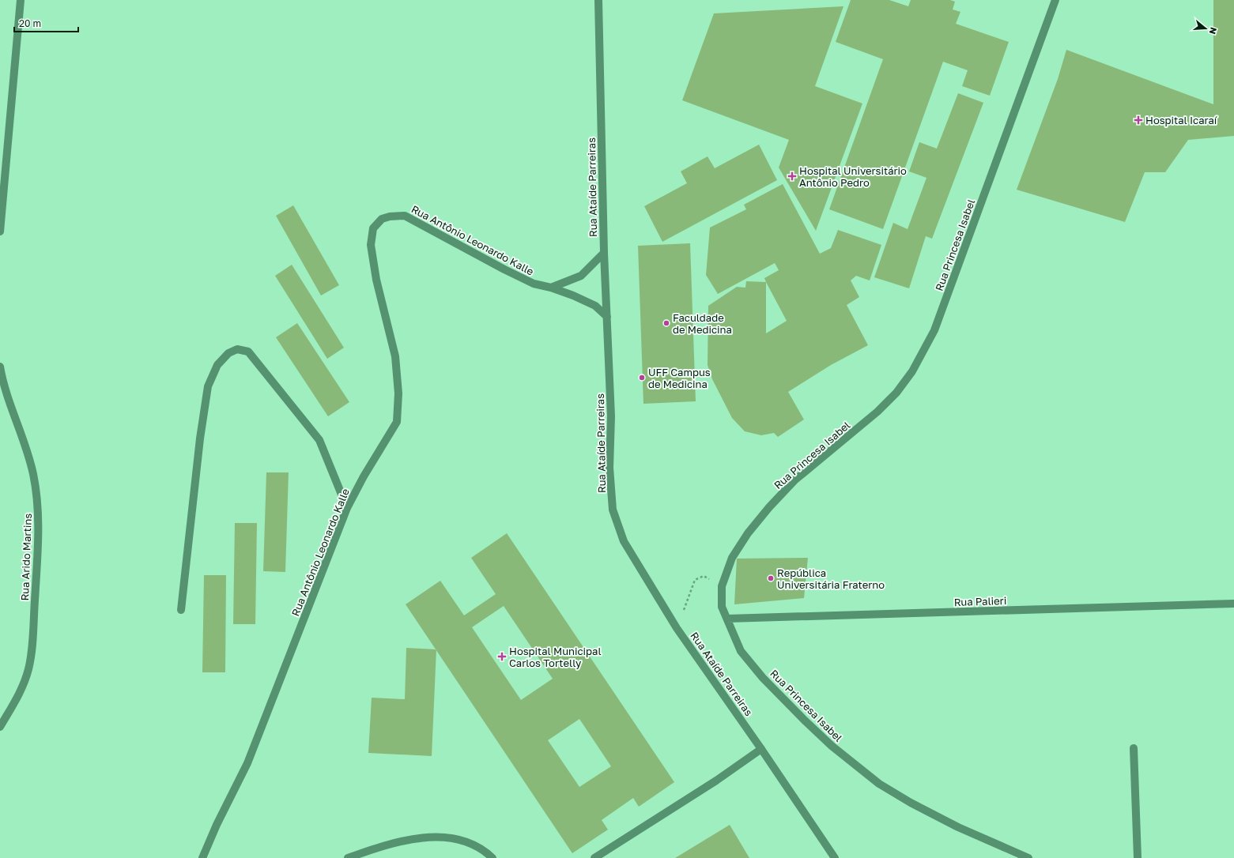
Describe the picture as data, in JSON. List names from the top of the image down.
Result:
{
  "streets": {
    "street": [
      "Rua Ataíde Parreiras",
      "Rua Antônio Leonardo Kalle",
      "Rua Princesa Isabel",
      "Rua Arido Martins",
      "Rua Palieri"
    ]
  },
  "crossings": [
    ["Rua Ataíde Parreiras", "Rua Antônio Leonardo Kalle"],
    ["Rua Princesa Isabel", "Rua Palieri"]
  ],
  "places": {
    "health": ["Hospital Icaraí", "Hospital Universitário Antônio Pedro", "Hospital Municipal Carlos Tortelly"],
    "other": ["Faculdade de Medicina", "UFF Campus de Medicina", "República Universitária Fraterno"]
  },
  "scale_bar": "20 m",
  "north": "right"
}
